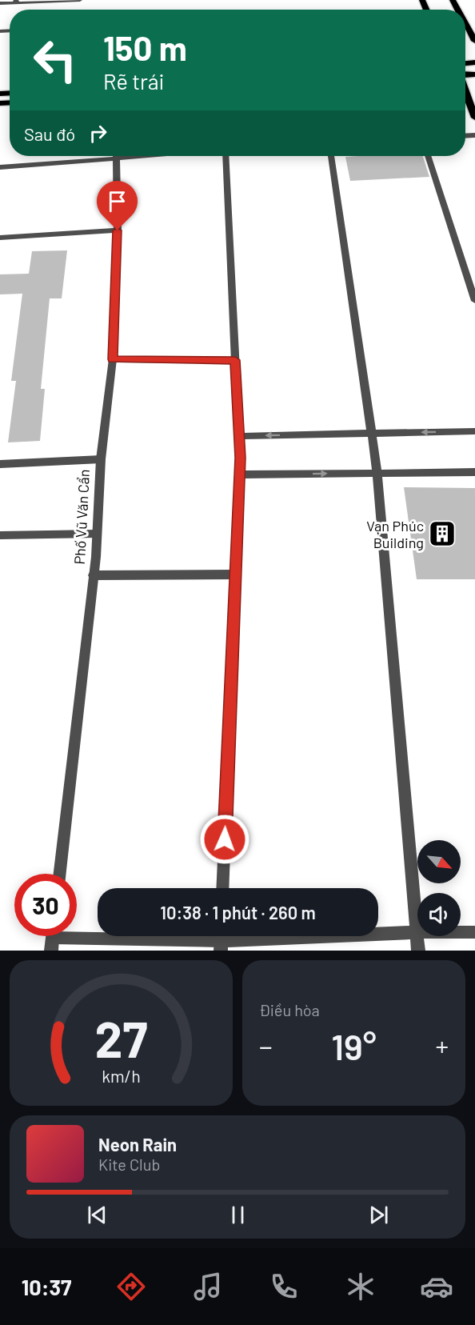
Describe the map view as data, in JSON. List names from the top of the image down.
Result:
{
  "streets": {
    "street": ["Phố Vũ Văn Cẩn"]
  },
  "places": {
    "building": ["Vạn Phúc Building"]
  },
  "north": "bottom right",
  "page": {
    "turn": ["150 m", "Rẽ trái"],
    "then": "Sau đó",
    "limit": "30",
    "trip": "10:38 · 1 phút · 260 m",
    "tile": "Điều hòa",
    "heat": ["−", "19°", "+"],
    "song": ["Neon Rain", "Kite Club"],
    "tabs": "10:37",
    "gauge": ["27", "km/h"]
  }
}
